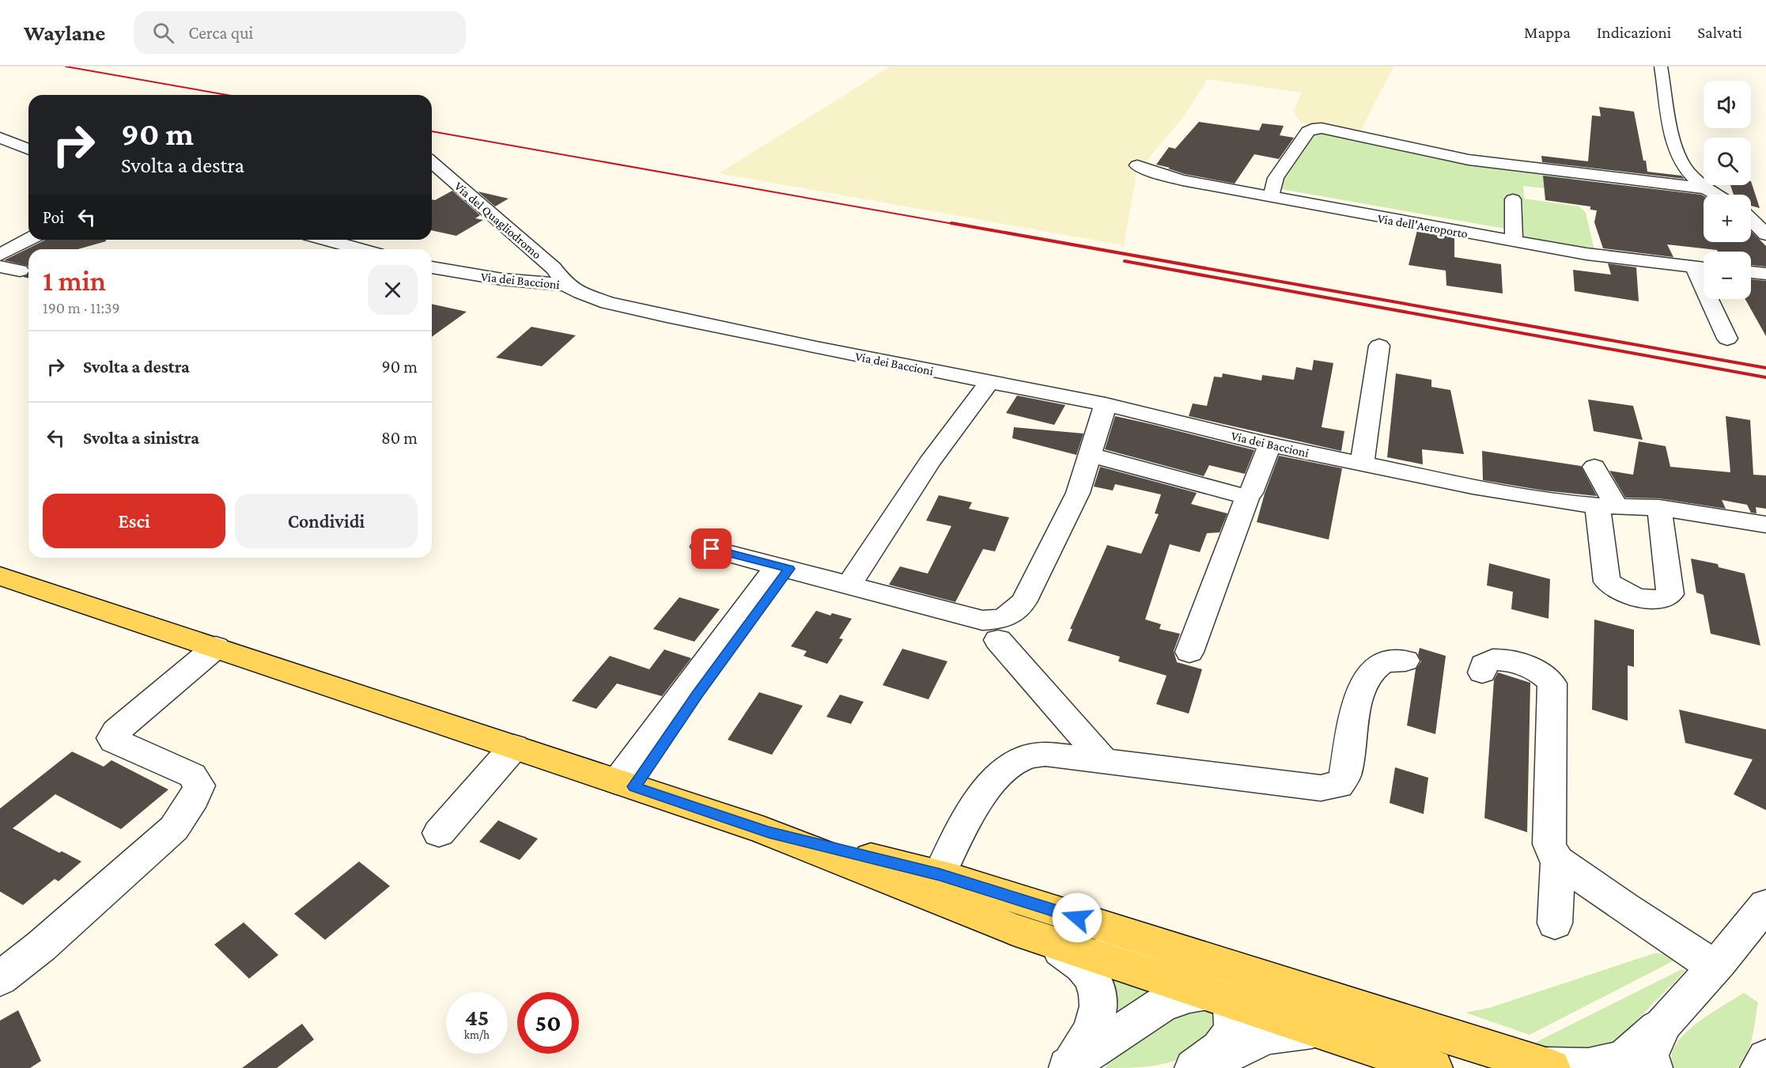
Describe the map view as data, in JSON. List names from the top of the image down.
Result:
{
  "streets": {
    "street": ["Via del Quagliodromo", "Via dell'Aeroporto", "Via dei Baccioni"]
  },
  "crossings": [
    ["Via del Quagliodromo", "Via dei Baccioni"]
  ],
  "page": {
    "header": "Waylane",
    "search": "Cerca qui",
    "nav": ["Mappa", "Indicazioni", "Salvati"],
    "map_buttons": ["+", "−"],
    "turn": ["90 m", "Svolta a destra"],
    "then": "Poi",
    "heading": ["1 min", "190 m · 11:39"],
    "list": [
      {
        "name": "Svolta a destra",
        "value": "90 m"
      },
      {
        "name": "Svolta a sinistra",
        "value": "80 m"
      }
    ],
    "buttons": ["Esci", "Condividi"],
    "speed": "45 km/h",
    "limit": "50"
  }
}
